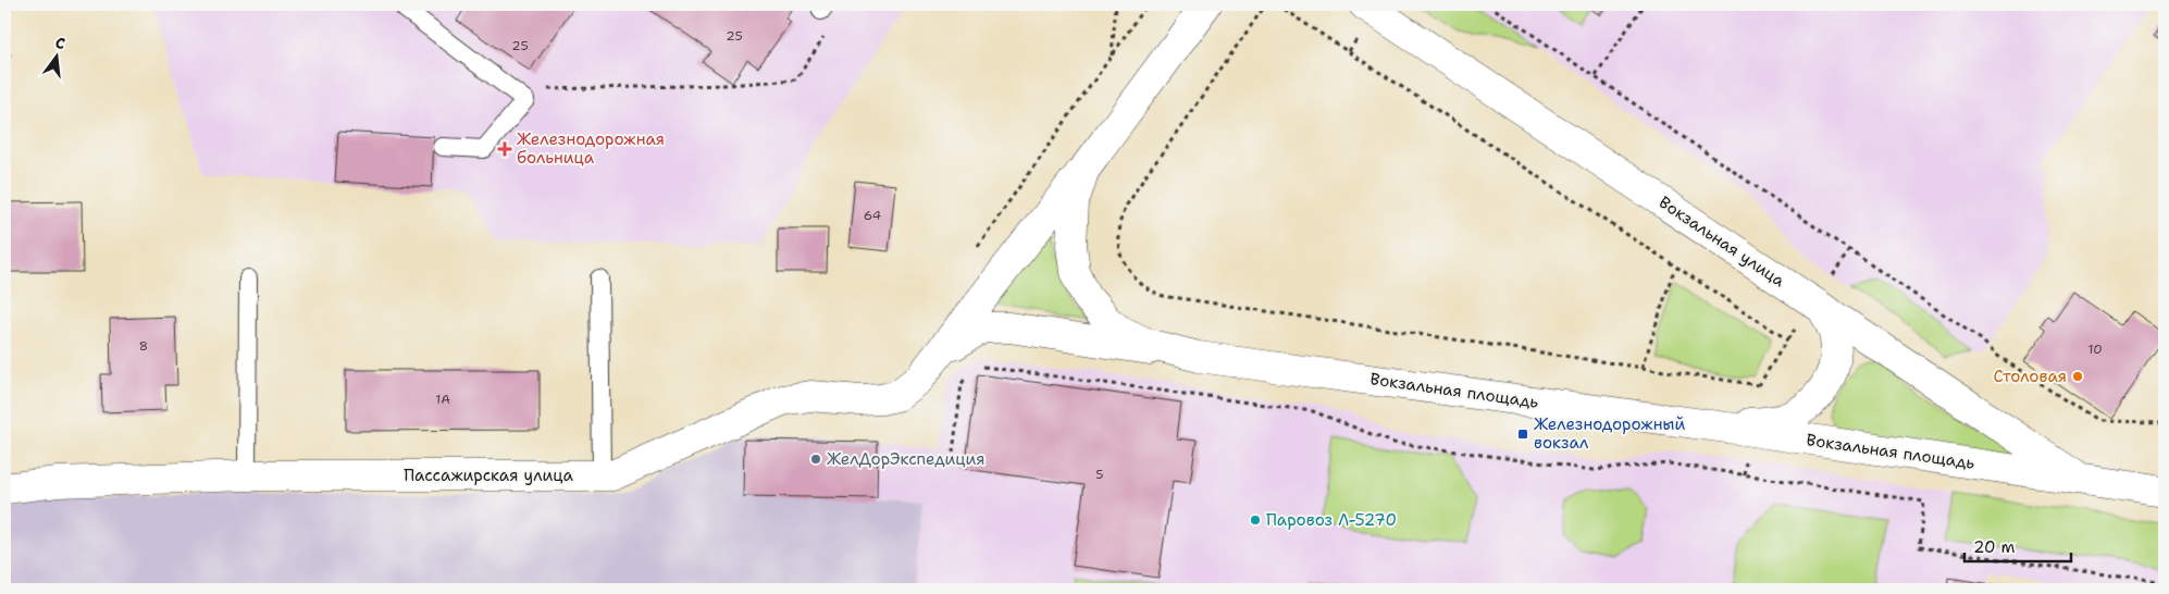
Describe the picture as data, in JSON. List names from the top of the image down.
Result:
{
  "streets": {
    "street": ["Вокзальная улица", "Вокзальная площадь", "Пассажирская улица"]
  },
  "crossings": [
    ["Вокзальная улица", "Вокзальная площадь"],
    ["Вокзальная площадь", "Пассажирская улица"]
  ],
  "places": {
    "health": ["Железнодорожная больница"],
    "other": ["Столовая", "ЖелДорЭкспедиция", "Паровоз Л-5270"],
    "transit": ["Железнодорожный вокзал"]
  },
  "house_numbers": [
    "25",
    "25",
    "64",
    "8",
    "10",
    "1А",
    "5"
  ],
  "scale_bar": "20 m",
  "north": "top"
}
